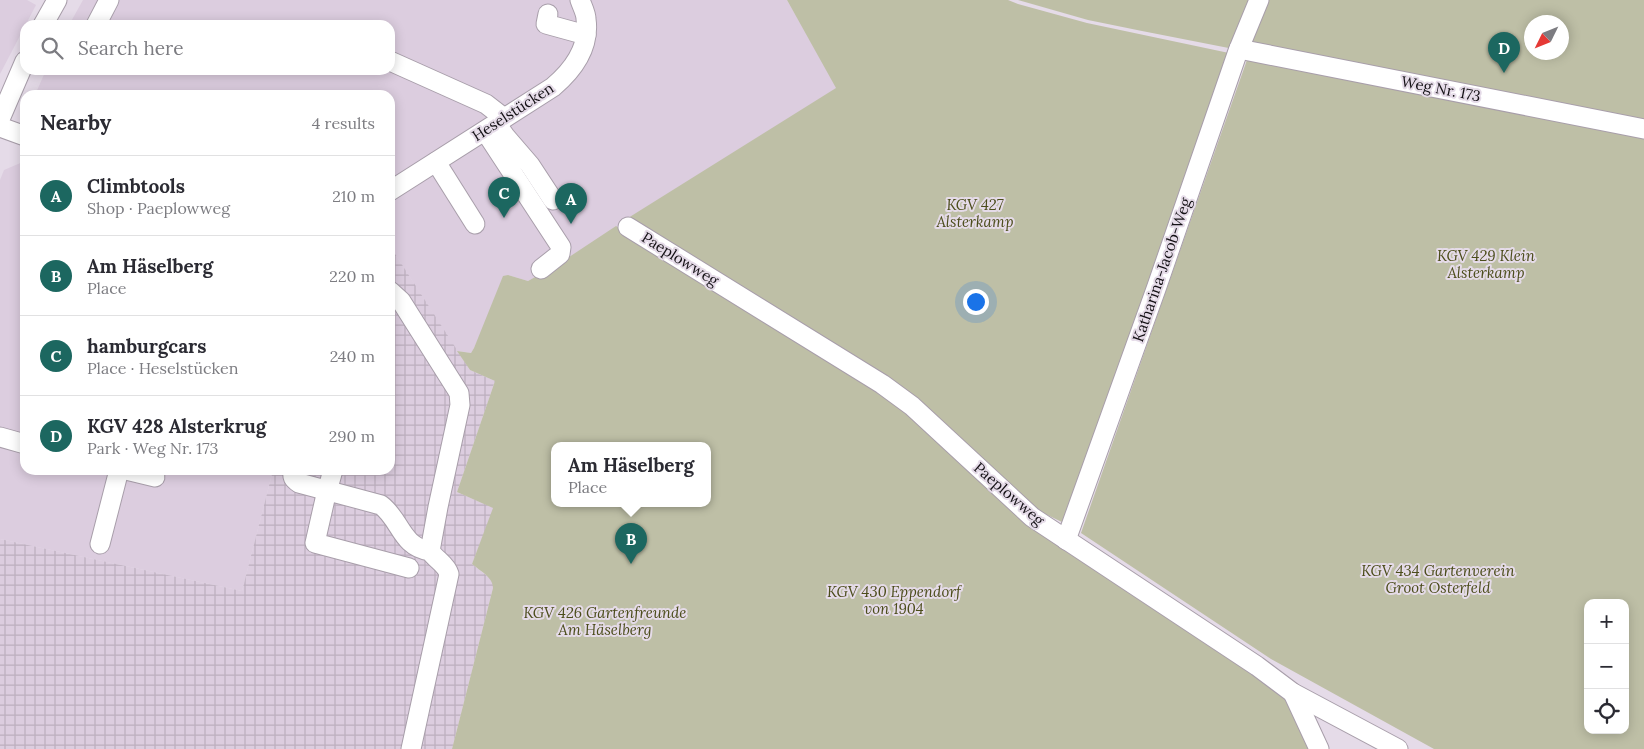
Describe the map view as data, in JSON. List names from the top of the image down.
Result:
{
  "streets": {
    "street": [
      "Weg Nr. 173",
      "Heselstücken",
      "Paeplowweg",
      "Katharina-Jacob-Weg"
    ]
  },
  "crossings": [
    ["Weg Nr. 173", "Katharina-Jacob-Weg"],
    ["Paeplowweg", "Katharina-Jacob-Weg"]
  ],
  "parks": [
    "KGV 427 Alsterkamp",
    "KGV 429 Klein Alsterkamp",
    "KGV 434 Gartenverein Groot Osterfeld",
    "KGV 430 Eppendorf von 1904",
    "KGV 426 Gartenfreunde Am Häselberg"
  ],
  "north": "bottom left",
  "page": {
    "search": "Search here",
    "pins": [
      "D",
      "C",
      "A",
      "B"
    ],
    "heading": ["Nearby", "4 results"],
    "list": [
      {
        "mark": "A",
        "name": "Climbtools",
        "note": "Shop · Paeplowweg",
        "value": "210 m"
      },
      {
        "mark": "B",
        "name": "Am Häselberg",
        "note": "Place",
        "value": "220 m"
      },
      {
        "mark": "C",
        "name": "hamburgcars",
        "note": "Place · Heselstücken",
        "value": "240 m"
      },
      {
        "mark": "D",
        "name": "KGV 428 Alsterkrug",
        "note": "Park · Weg Nr. 173",
        "value": "290 m"
      }
    ],
    "popup": ["Am Häselberg", "Place"],
    "map_buttons": ["+", "−"]
  }
}
